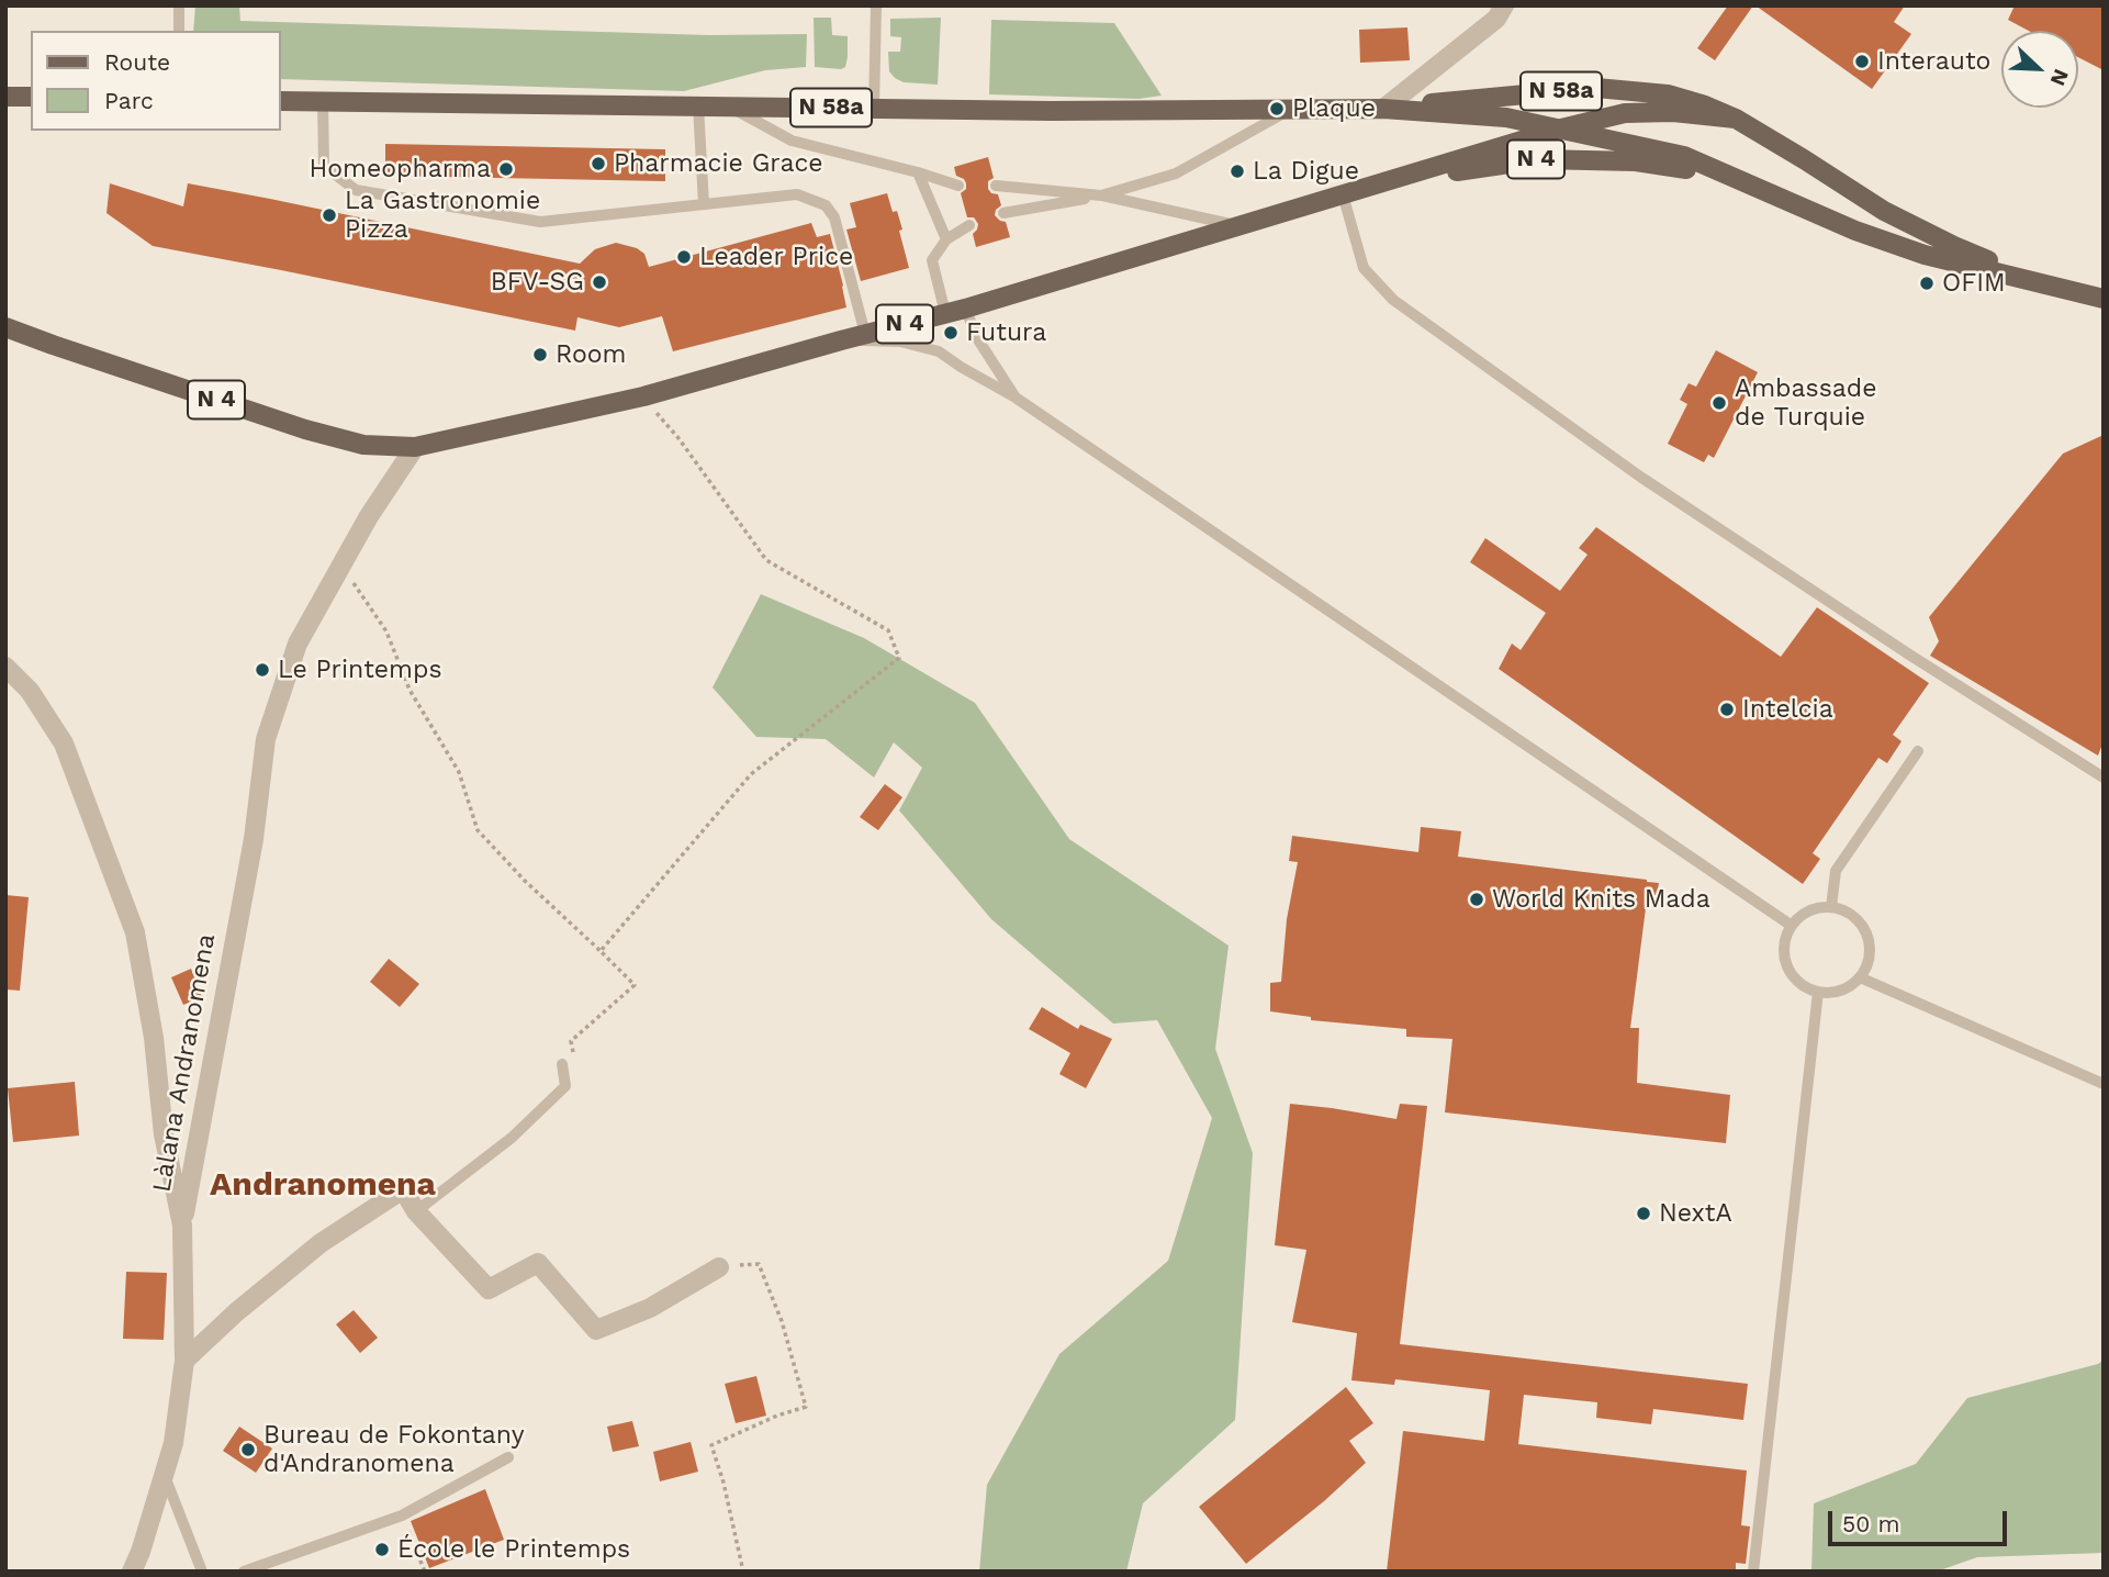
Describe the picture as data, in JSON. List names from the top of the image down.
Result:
{
  "streets": {
    "main road": ["N 58a", "N 4"],
    "street": ["Làlana Andranomena"]
  },
  "crossings": [
    ["N 58a", "N 4"],
    ["N 4", "Làlana Andranomena"]
  ],
  "districts": ["Andranomena"],
  "places": [
    "Interauto",
    "Plaque",
    "Pharmacie Grace",
    "Homeopharma",
    "La Digue",
    "La Gastronomie Pizza",
    "Leader Price",
    "BFV-SG",
    "OFIM",
    "Futura",
    "Room",
    "Ambassade de Turquie",
    "Le Printemps",
    "Intelcia",
    "World Knits Mada",
    "NextA",
    "Bureau de Fokontany d'Andranomena",
    "École le Printemps"
  ],
  "legend": ["Route", "Parc"],
  "scale_bar": "50 m",
  "north": "bottom right"
}
